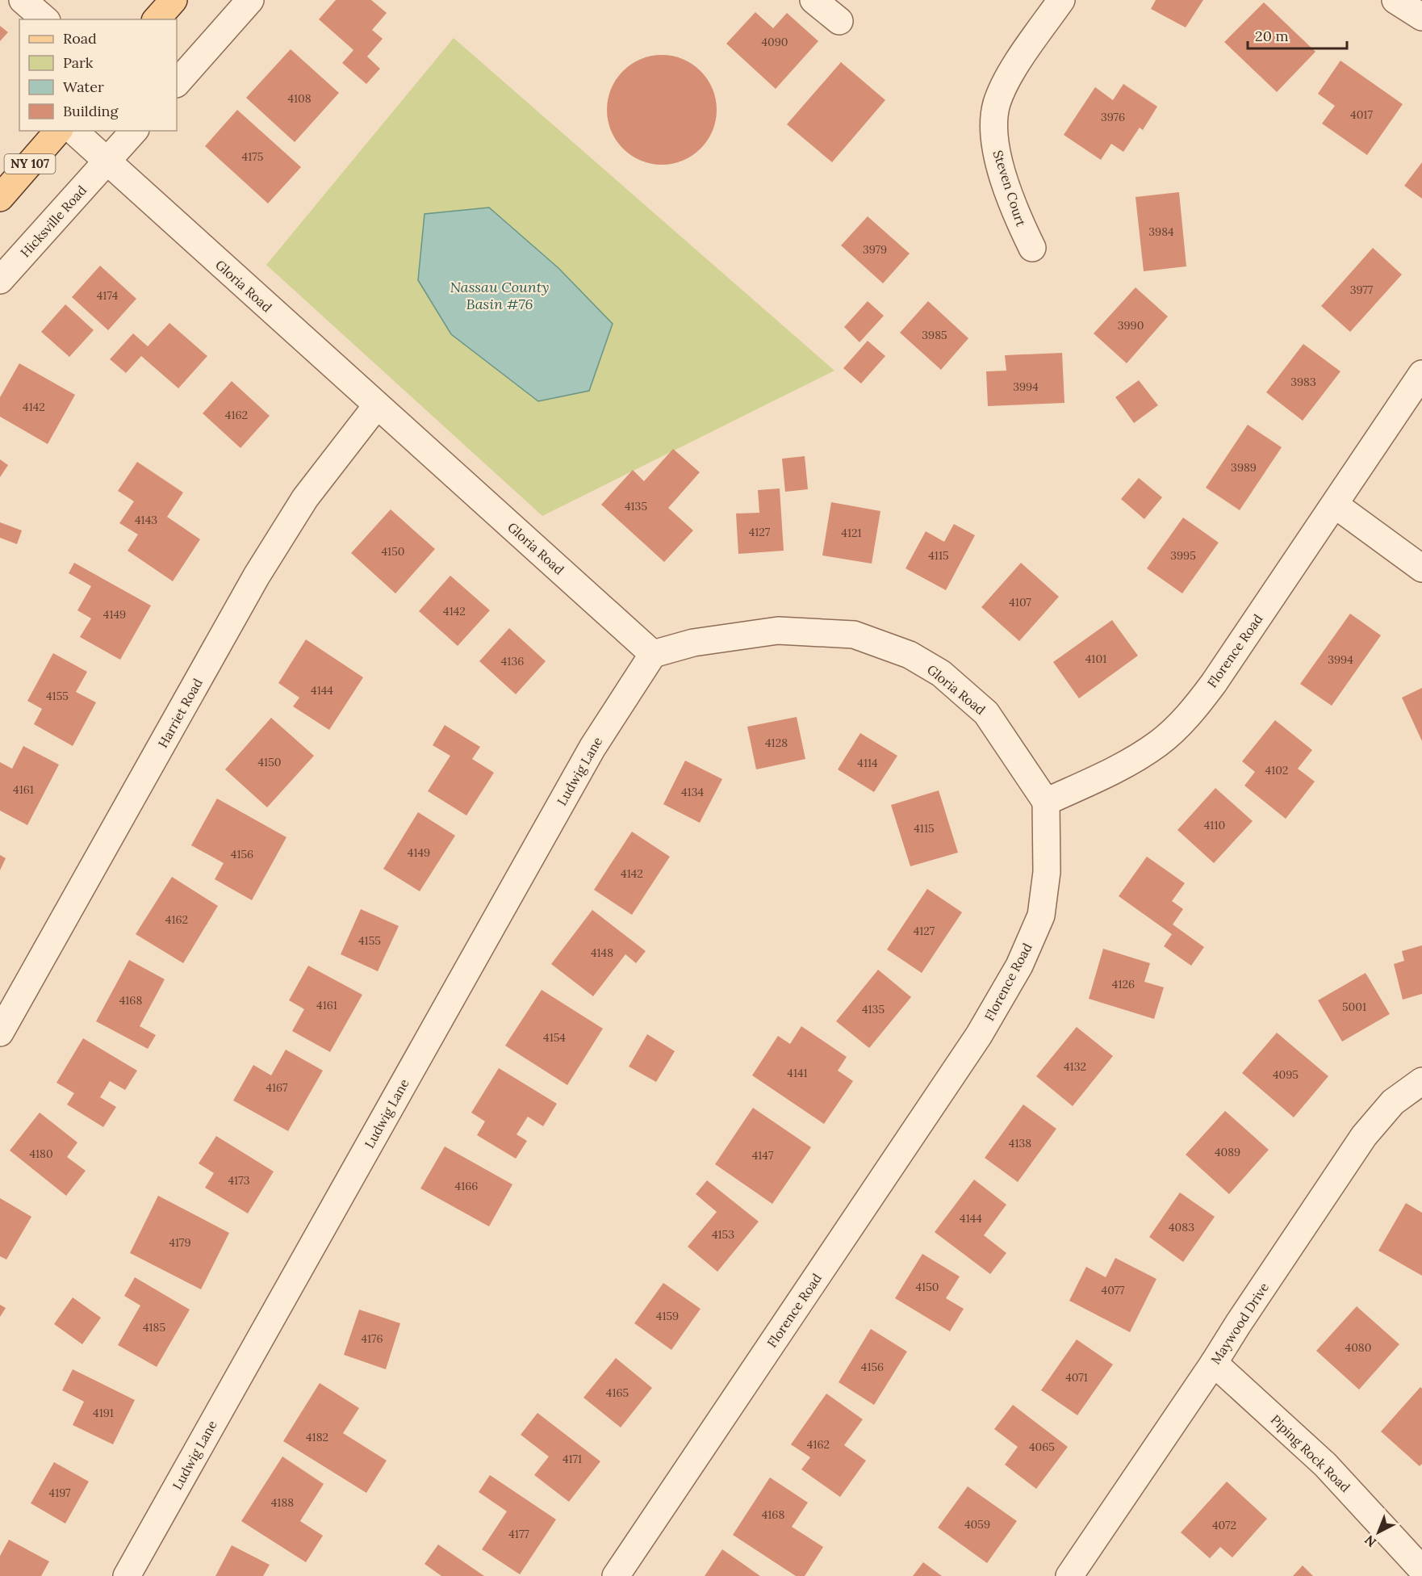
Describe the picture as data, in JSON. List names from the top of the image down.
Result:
{
  "streets": {
    "main road": ["NY 107"],
    "street": [
      "Steven Court",
      "Hicksville Road",
      "Gloria Road",
      "Florence Road",
      "Harriet Road",
      "Ludwig Lane",
      "Maywood Drive",
      "Piping Rock Road"
    ]
  },
  "crossings": [
    ["Hicksville Road", "Gloria Road"],
    ["Gloria Road", "Florence Road"],
    ["Gloria Road", "Harriet Road"],
    ["Gloria Road", "Ludwig Lane"],
    ["Maywood Drive", "Piping Rock Road"]
  ],
  "water": ["Nassau County Basin #76"],
  "house_numbers": [
    "4090",
    "4108",
    "4017",
    "3976",
    "4175",
    "3984",
    "3979",
    "3977",
    "4174",
    "3990",
    "3985",
    "3983",
    "3994",
    "4142",
    "4162",
    "3989",
    "4135",
    "4143",
    "4127",
    "4121",
    "4150",
    "4115",
    "3995",
    "4107",
    "4142",
    "4149",
    "4101",
    "3994",
    "4136",
    "4144",
    "4155",
    "4128",
    "4150",
    "4114",
    "4102",
    "4161",
    "4134",
    "4110",
    "4115",
    "4149",
    "4156",
    "4142",
    "4162",
    "4127",
    "4155",
    "4148",
    "4126",
    "4168",
    "4161",
    "5001",
    "4135",
    "4154",
    "4132",
    "4141",
    "4095",
    "4167",
    "4138",
    "4089",
    "4180",
    "4147",
    "4173",
    "4166",
    "4144",
    "4083",
    "4153",
    "4179",
    "4150",
    "4077",
    "4159",
    "4185",
    "4176",
    "4080",
    "4156",
    "4071",
    "4165",
    "4191",
    "4182",
    "4162",
    "4065",
    "4171",
    "4197",
    "4188",
    "4168",
    "4059",
    "4072",
    "4177"
  ],
  "legend": [
    "Road",
    "Park",
    "Water",
    "Building"
  ],
  "scale_bar": "20 m",
  "north": "bottom left"
}
